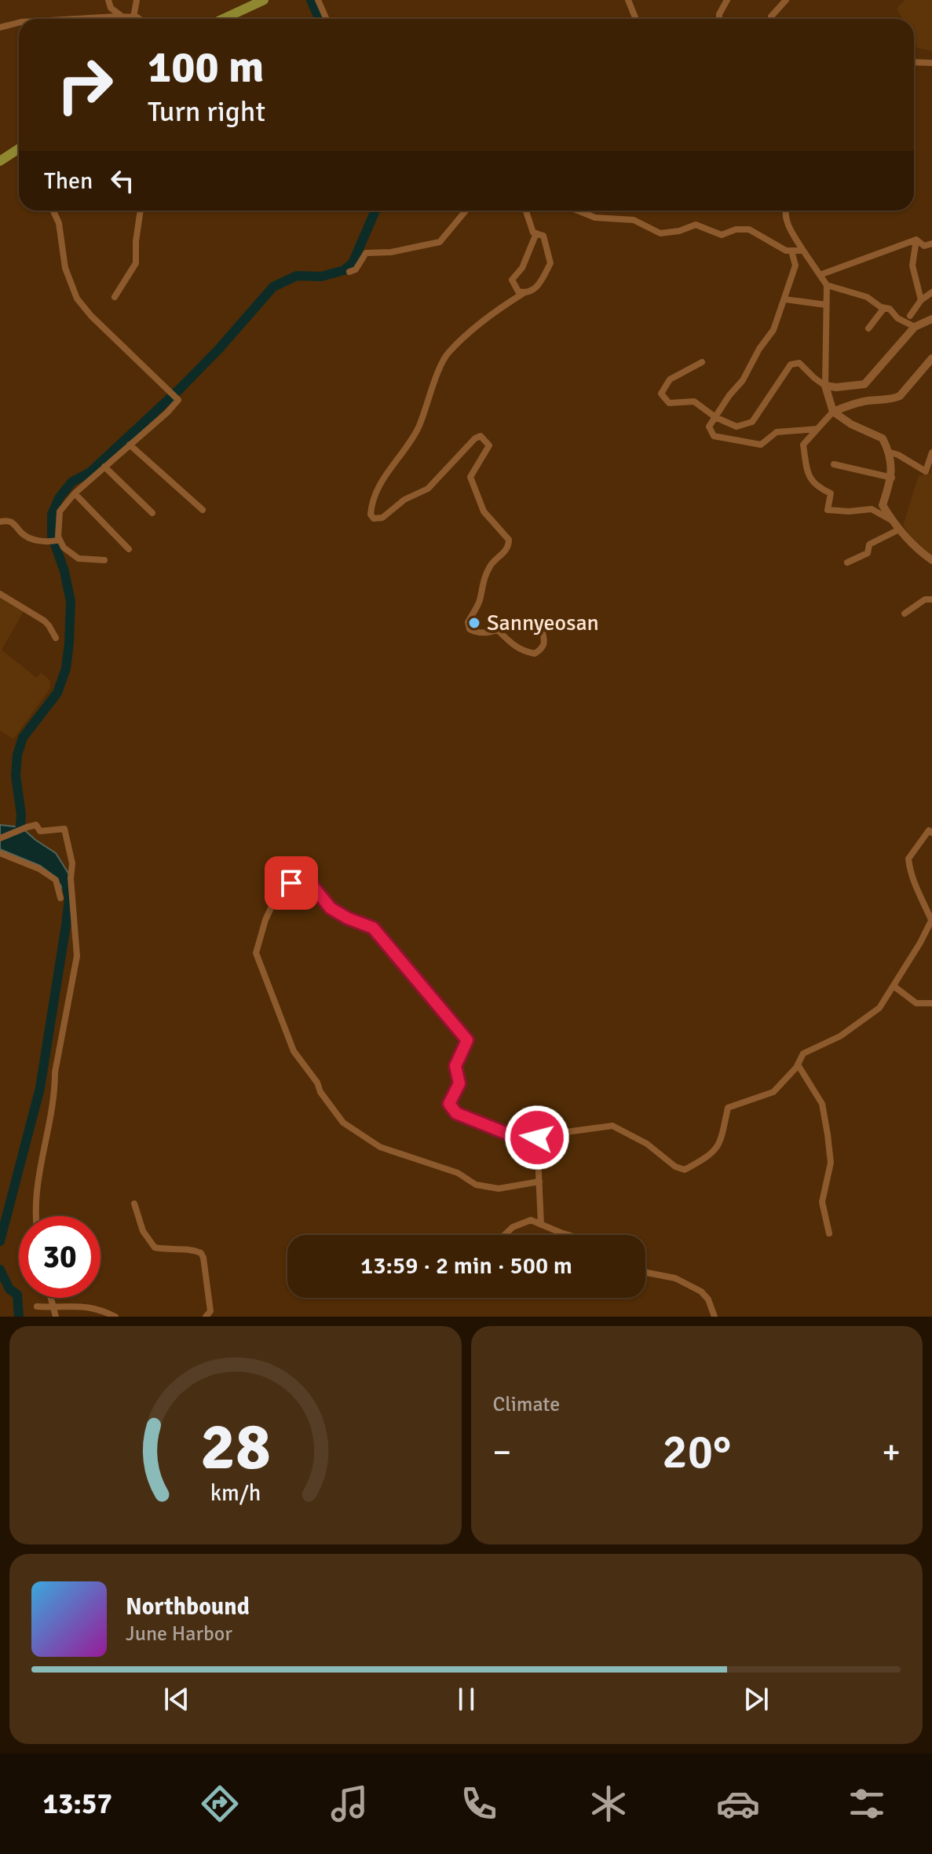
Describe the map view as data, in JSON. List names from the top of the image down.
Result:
{
  "places": ["Sannyeosan"],
  "page": {
    "turn": ["100 m", "Turn right"],
    "then": "Then",
    "limit": "30",
    "trip": "13:59 · 2 min · 500 m",
    "tile": "Climate",
    "heat": ["−", "20°", "+"],
    "song": ["Northbound", "June Harbor"],
    "tabs": "13:57",
    "gauge": ["28", "km/h"]
  }
}
